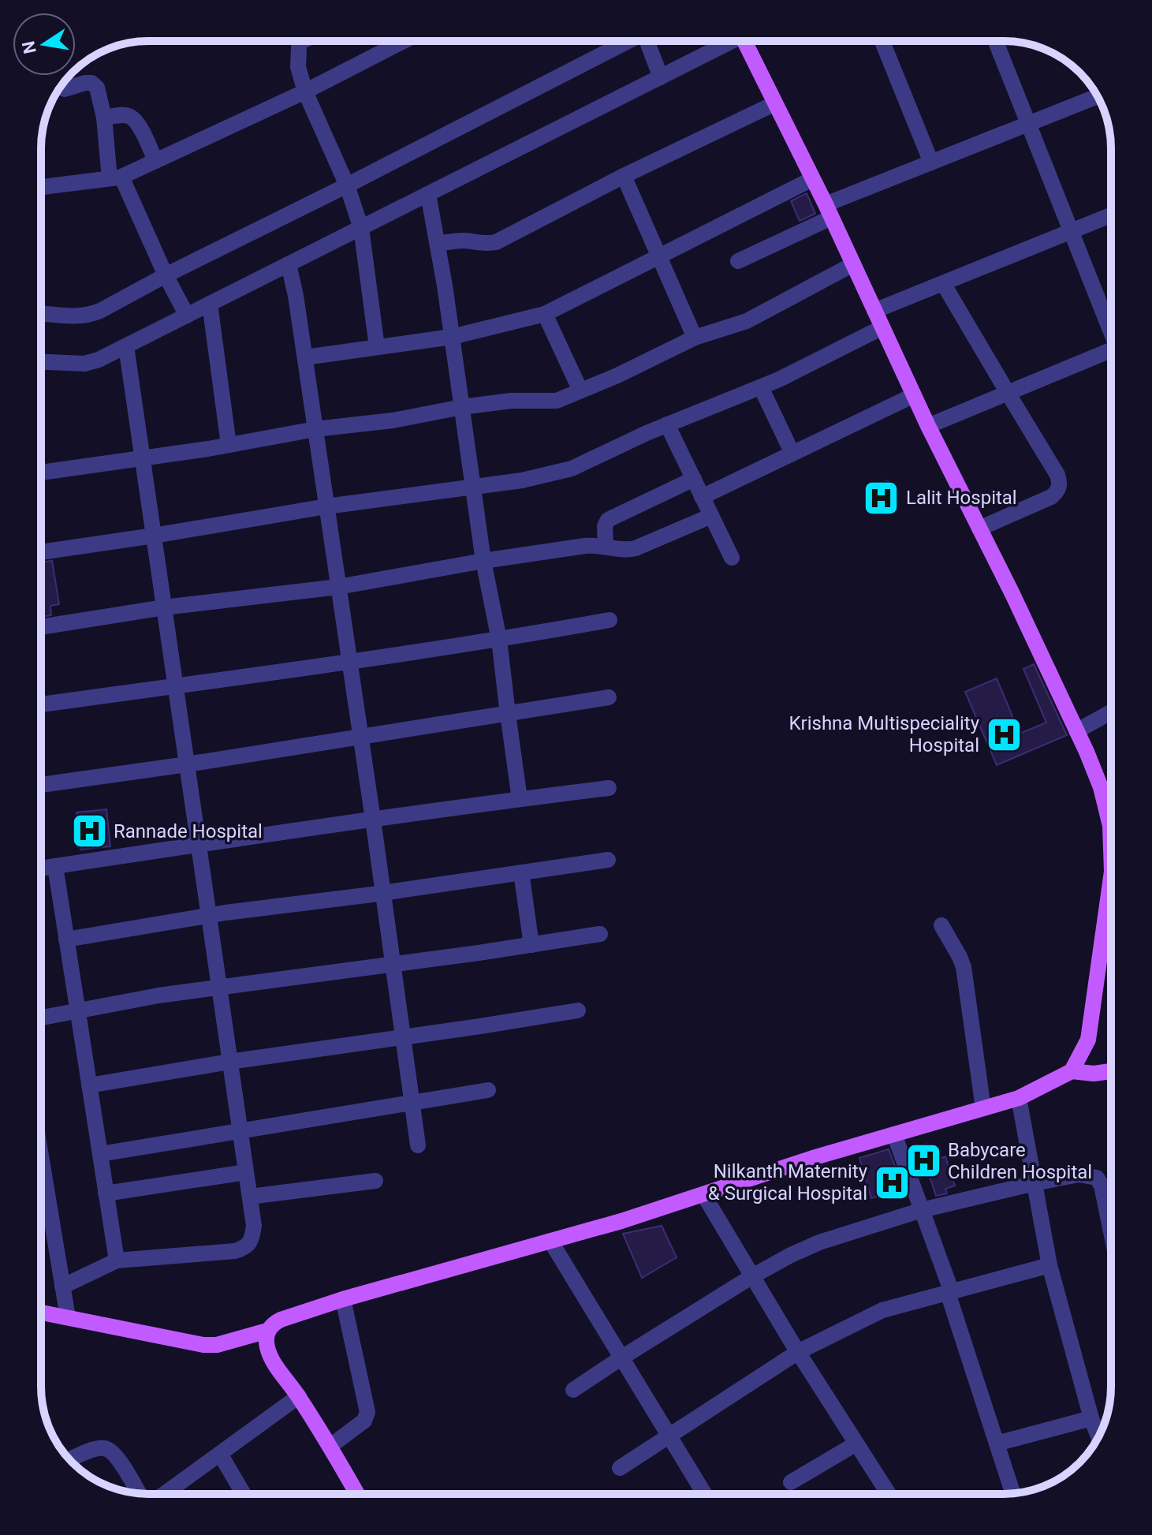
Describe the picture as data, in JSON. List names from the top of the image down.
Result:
{
  "places": {
    "hospital": [
      "Lalit Hospital",
      "Krishna Multispeciality Hospital",
      "Rannade Hospital",
      "Babycare Children Hospital",
      "Nilkanth Maternity & Surgical Hospital"
    ]
  },
  "north": "left"
}
